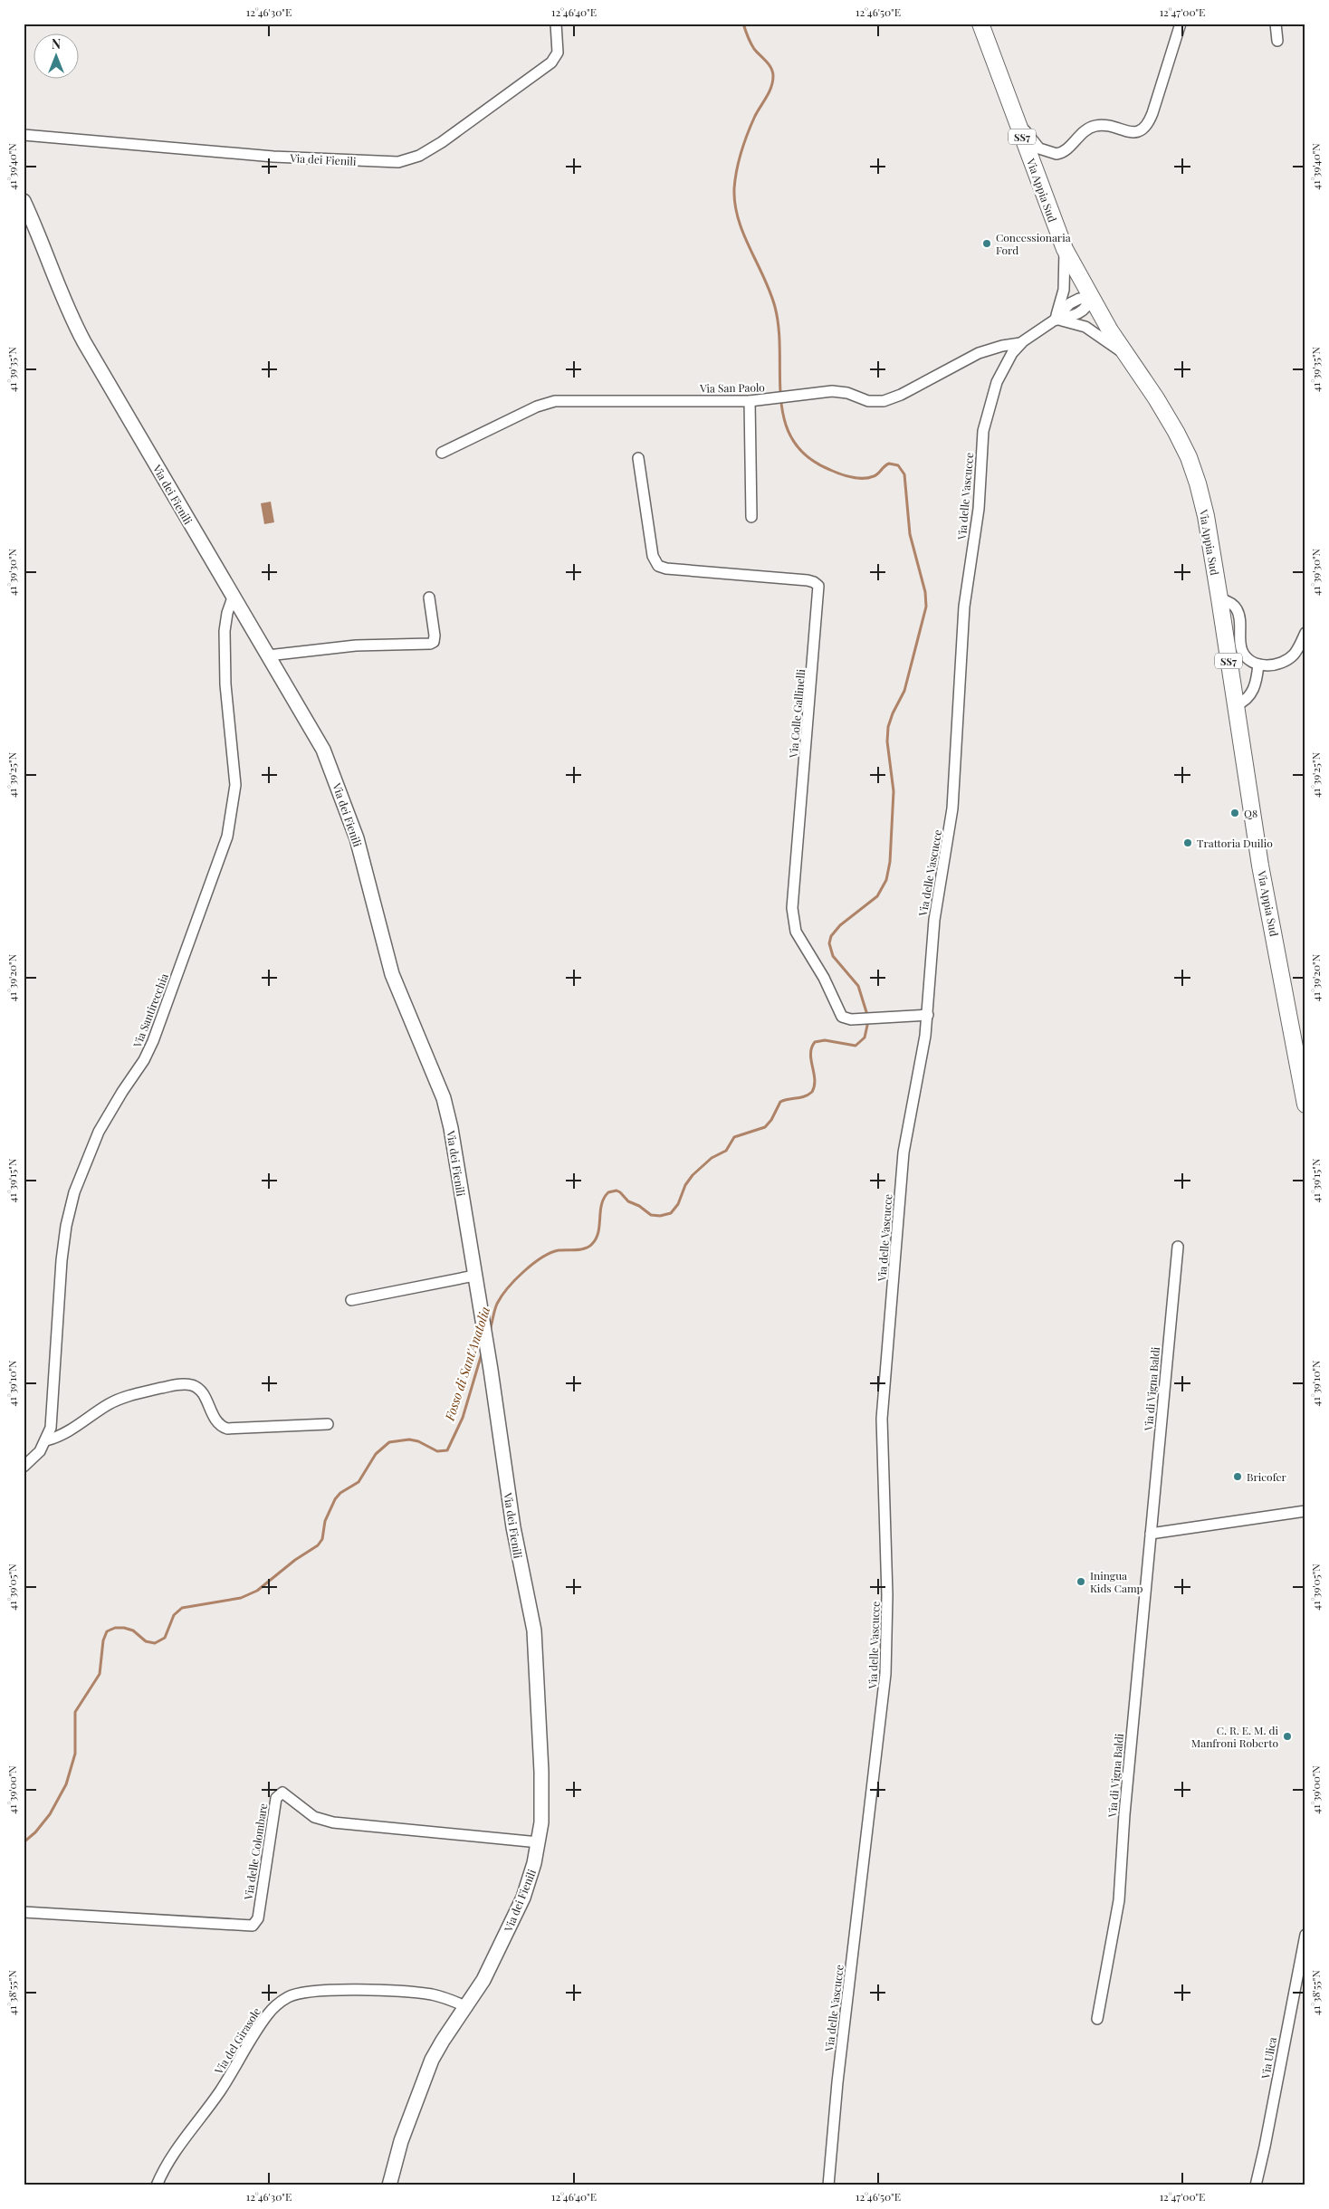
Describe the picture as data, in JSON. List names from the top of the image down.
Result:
{
  "streets": {
    "main road": ["SS7", "Via Appia Sud"],
    "street": [
      "Via dei Fienili",
      "Via San Paolo",
      "Via delle Vascucce",
      "Via Colle Gallinelli",
      "Via Santirecchia",
      "Via di Vigna Baldi",
      "Via delle Colombare",
      "Via del Girasole",
      "Via Ulica"
    ]
  },
  "crossings": [
    ["Via dei Fienili", "Via Santirecchia"],
    ["Via dei Fienili", "Via delle Colombare"],
    ["Via dei Fienili", "Via del Girasole"],
    ["Via Appia Sud", "Via delle Vascucce"],
    ["Via San Paolo", "Via delle Vascucce"],
    ["Via delle Vascucce", "Via Colle Gallinelli"]
  ],
  "water": ["Fosso di Sant'Anatolia"],
  "places": [
    "Concessionaria Ford",
    "Q8",
    "Trattoria Duilio",
    "Bricofer",
    "Iningua Kids Camp",
    "C. R. E. M. di Manfroni Roberto"
  ],
  "north": "top",
  "coordinates": [
    "12°46'30\"E",
    "12°46'40\"E",
    "12°46'50\"E",
    "12°47'00\"E",
    "41°39'40\"N",
    "41°39'35\"N",
    "41°39'30\"N",
    "41°39'25\"N",
    "41°39'20\"N",
    "41°39'15\"N",
    "41°39'10\"N",
    "41°39'05\"N",
    "41°39'00\"N",
    "41°38'55\"N"
  ]
}
